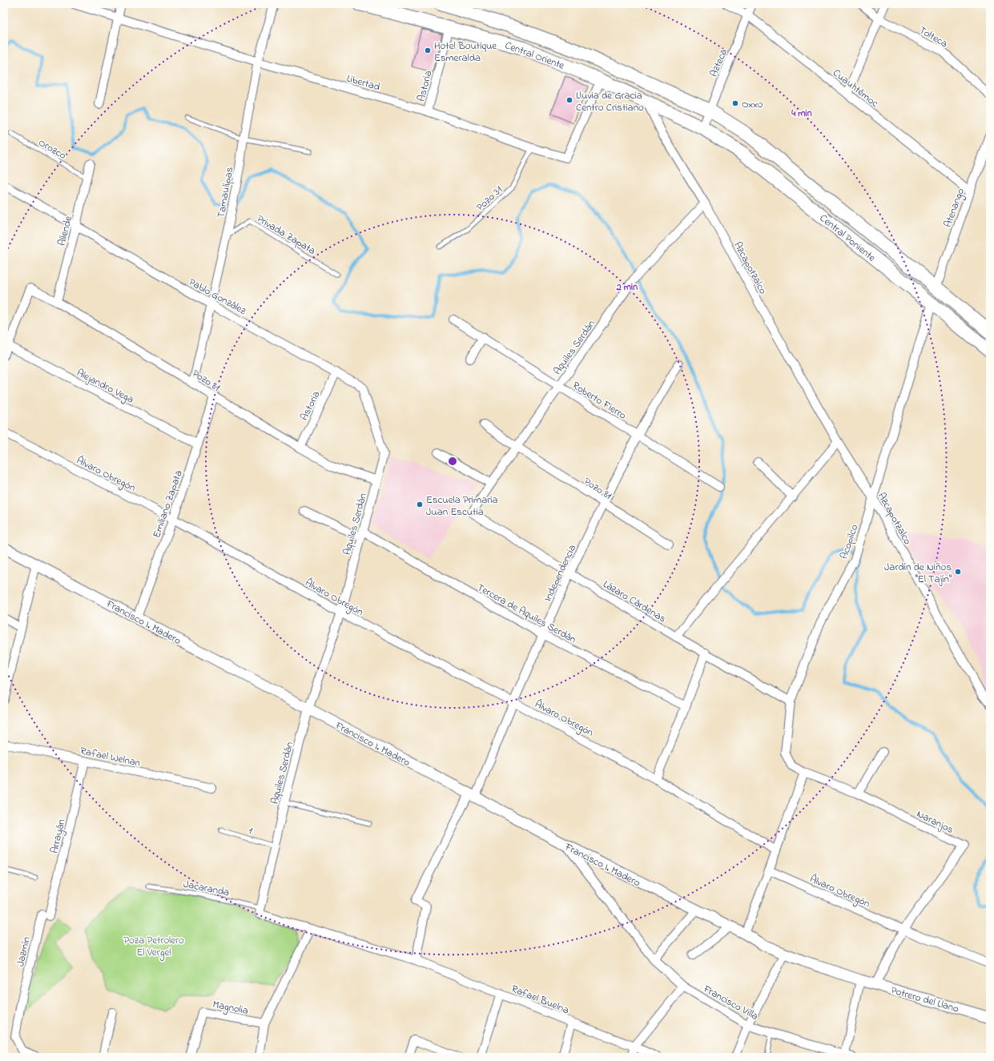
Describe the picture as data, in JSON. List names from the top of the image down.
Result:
{
  "streets": {
    "main road": ["Central Oriente", "Central Poniente"],
    "street": [
      "Tolteca",
      "Azteca",
      "Libertad",
      "Astoria",
      "Cuauhtémoc",
      "Tamaulipas",
      "Atenango",
      "Allende",
      "Azcapotzalco",
      "Pablo González",
      "Aquiles Serdán",
      "Pozo 81",
      "Alejandro Vega",
      "Roberto Fierro",
      "Álvaro Obregón",
      "Emiliano Zapata",
      "Acopilco",
      "Independencia",
      "Lázaro Cárdenas",
      "Tercera de Aquiles Serdán",
      "Francisco I. Madero",
      "Rafael Welnan",
      "Naranjos",
      "Arrayán",
      "Jazmín",
      "Rafael Buelna",
      "Potrero del Llano",
      "Francisco Villa",
      "Magnolia"
    ],
    "lane": [
      "Orozco",
      "Pozo 31",
      "Privada Zapata",
      "1",
      "Jacaranda"
    ]
  },
  "crossings": [
    ["Central Oriente", "Azteca"],
    ["Central Oriente", "Libertad"],
    ["Central Oriente", "Astoria"],
    ["Central Oriente", "Central Poniente"],
    ["Central Oriente", "Azcapotzalco"],
    ["Azteca", "Cuauhtémoc"],
    ["Azteca", "Central Poniente"],
    ["Libertad", "Astoria"],
    ["Libertad", "Tamaulipas"],
    ["Libertad", "Pozo 31"],
    ["Astoria", "Pablo González"],
    ["Astoria", "Pozo 81"],
    ["Cuauhtémoc", "Atenango"],
    ["Orozco", "Allende"],
    ["Tamaulipas", "Privada Zapata"],
    ["Tamaulipas", "Pablo González"],
    ["Tamaulipas", "Pozo 81"],
    ["Atenango", "Central Poniente"],
    ["Allende", "Pablo González"],
    ["Allende", "Pozo 81"],
    ["Central Poniente", "Acopilco"],
    ["Azcapotzalco", "Aquiles Serdán"],
    ["Azcapotzalco", "Acopilco"],
    ["Pablo González", "Aquiles Serdán"],
    ["Aquiles Serdán", "Pozo 81"],
    ["Aquiles Serdán", "Roberto Fierro"],
    ["Aquiles Serdán", "Álvaro Obregón"],
    ["Aquiles Serdán", "Lázaro Cárdenas"],
    ["Aquiles Serdán", "Tercera de Aquiles Serdán"],
    ["Aquiles Serdán", "Francisco I. Madero"],
    ["Aquiles Serdán", "1"],
    ["Aquiles Serdán", "Jacaranda"],
    ["Pozo 81", "Alejandro Vega"],
    ["Pozo 81", "Emiliano Zapata"],
    ["Pozo 81", "Independencia"],
    ["Alejandro Vega", "Emiliano Zapata"],
    ["Roberto Fierro", "Independencia"],
    ["Álvaro Obregón", "Emiliano Zapata"],
    ["Álvaro Obregón", "Independencia"],
    ["Álvaro Obregón", "Naranjos"],
    ["Emiliano Zapata", "Francisco I. Madero"],
    ["Acopilco", "Lázaro Cárdenas"],
    ["Acopilco", "Naranjos"],
    ["Independencia", "Lázaro Cárdenas"],
    ["Independencia", "Tercera de Aquiles Serdán"],
    ["Independencia", "Francisco I. Madero"],
    ["Independencia", "Rafael Buelna"],
    ["Francisco I. Madero", "Potrero del Llano"],
    ["Francisco I. Madero", "Francisco Villa"],
    ["Rafael Welnan", "Arrayán"],
    ["Naranjos", "Potrero del Llano"],
    ["Arrayán", "Jazmín"],
    ["Potrero del Llano", "Francisco Villa"]
  ],
  "parks": ["Poza Petrolero El Vergel"],
  "places": [
    "Hotel Boutique Esmeralda",
    "Lluvia de Gracia Centro Cristiano",
    "Oxxo",
    "Escuela Primaria Juan Escutia",
    "Jardín de Niños \"El Tajín\""
  ],
  "rings": ["4 min", "2 min"]
}
